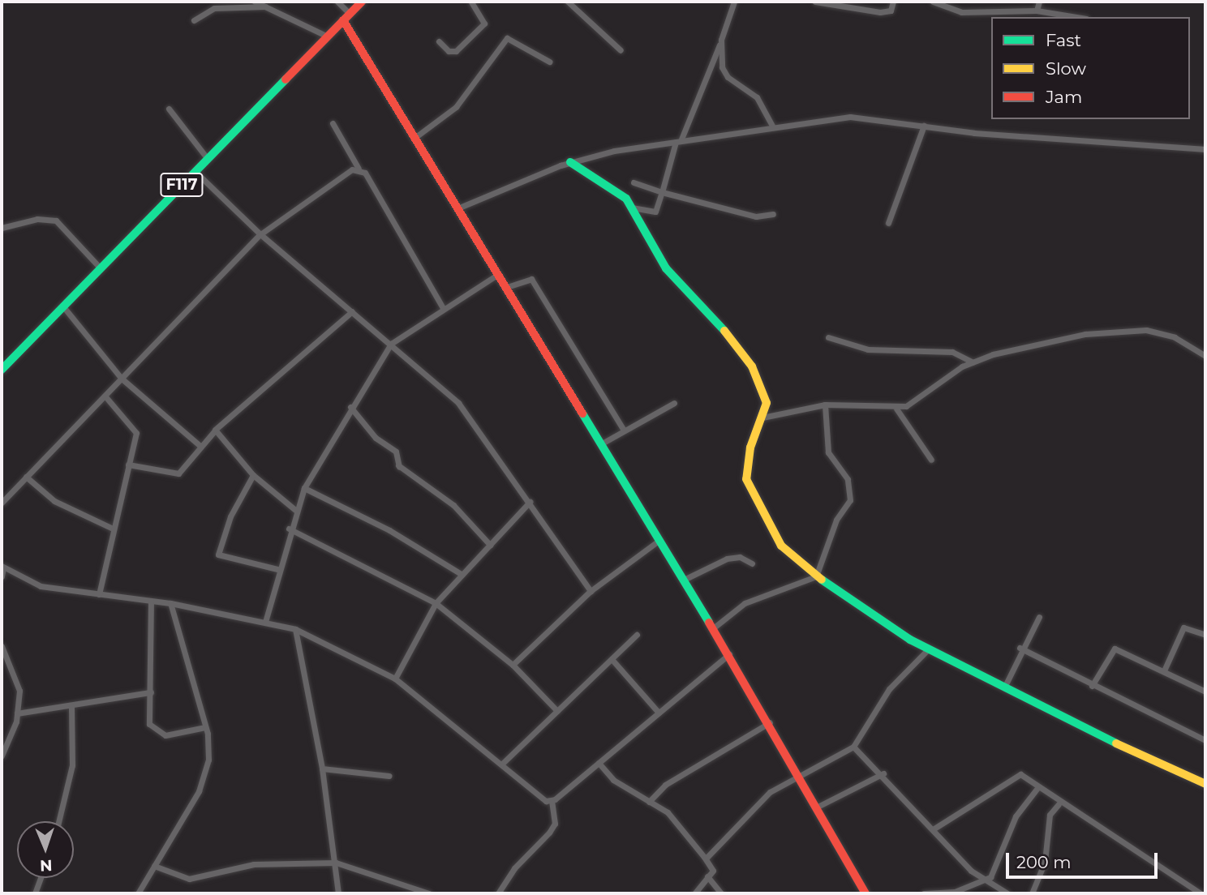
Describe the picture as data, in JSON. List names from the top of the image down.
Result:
{
  "streets": {
    "street": ["F117"]
  },
  "legend": ["Fast", "Slow", "Jam"],
  "scale_bar": "200 m",
  "north": "bottom"
}
